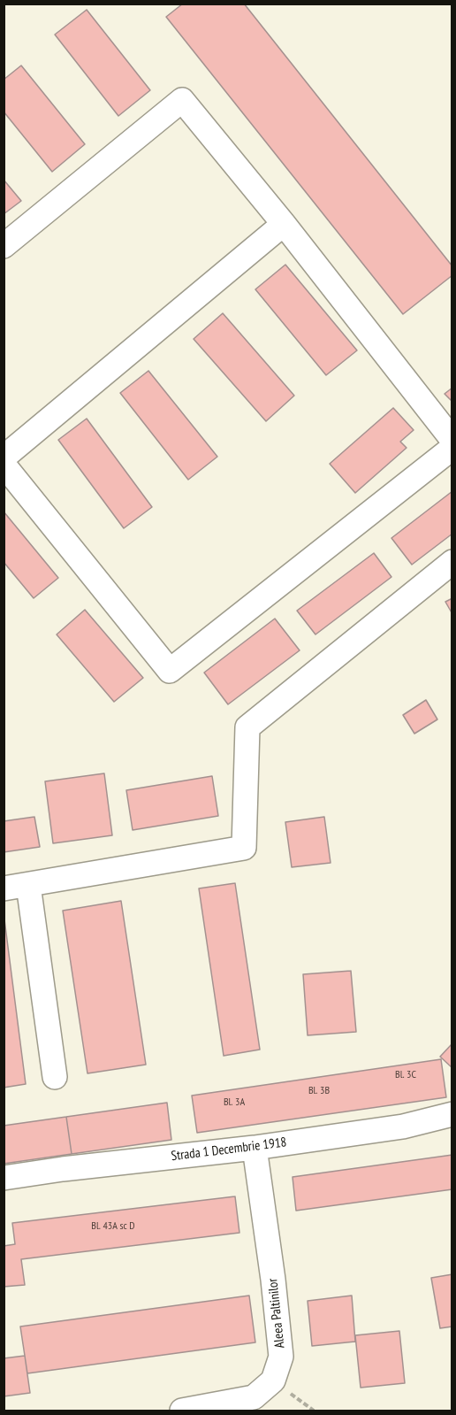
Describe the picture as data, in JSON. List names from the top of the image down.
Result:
{
  "streets": {
    "street": ["Strada 1 Decembrie 1918", "Aleea Paltinilor"]
  },
  "crossings": [
    ["Strada 1 Decembrie 1918", "Aleea Paltinilor"]
  ],
  "house_numbers": [
    "Bl. 3C",
    "Bl. 3B",
    "Bl. 3A",
    "Bl. 43A sc D"
  ]
}
